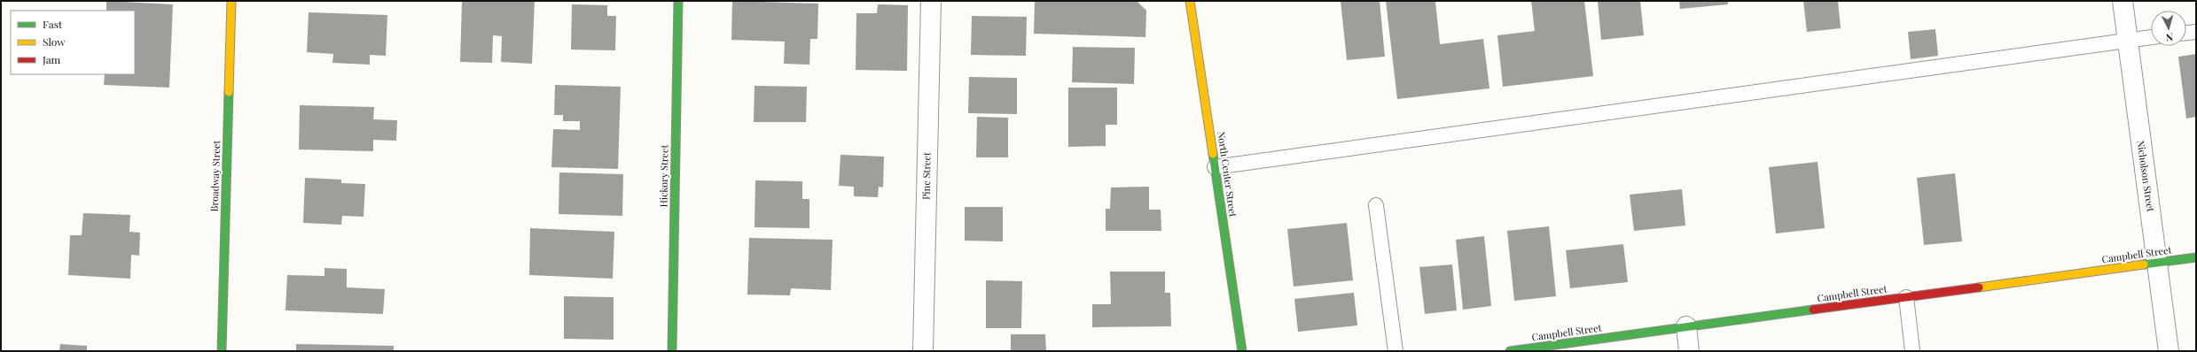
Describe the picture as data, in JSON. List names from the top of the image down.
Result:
{
  "streets": {
    "street": [
      "North Center Street",
      "Broadway Street",
      "Hickory Street",
      "Pine Street",
      "Nicholson Street",
      "Campbell Street"
    ]
  },
  "crossings": [
    ["Nicholson Street", "Campbell Street"]
  ],
  "legend": ["Fast", "Slow", "Jam"],
  "north": "bottom"
}
